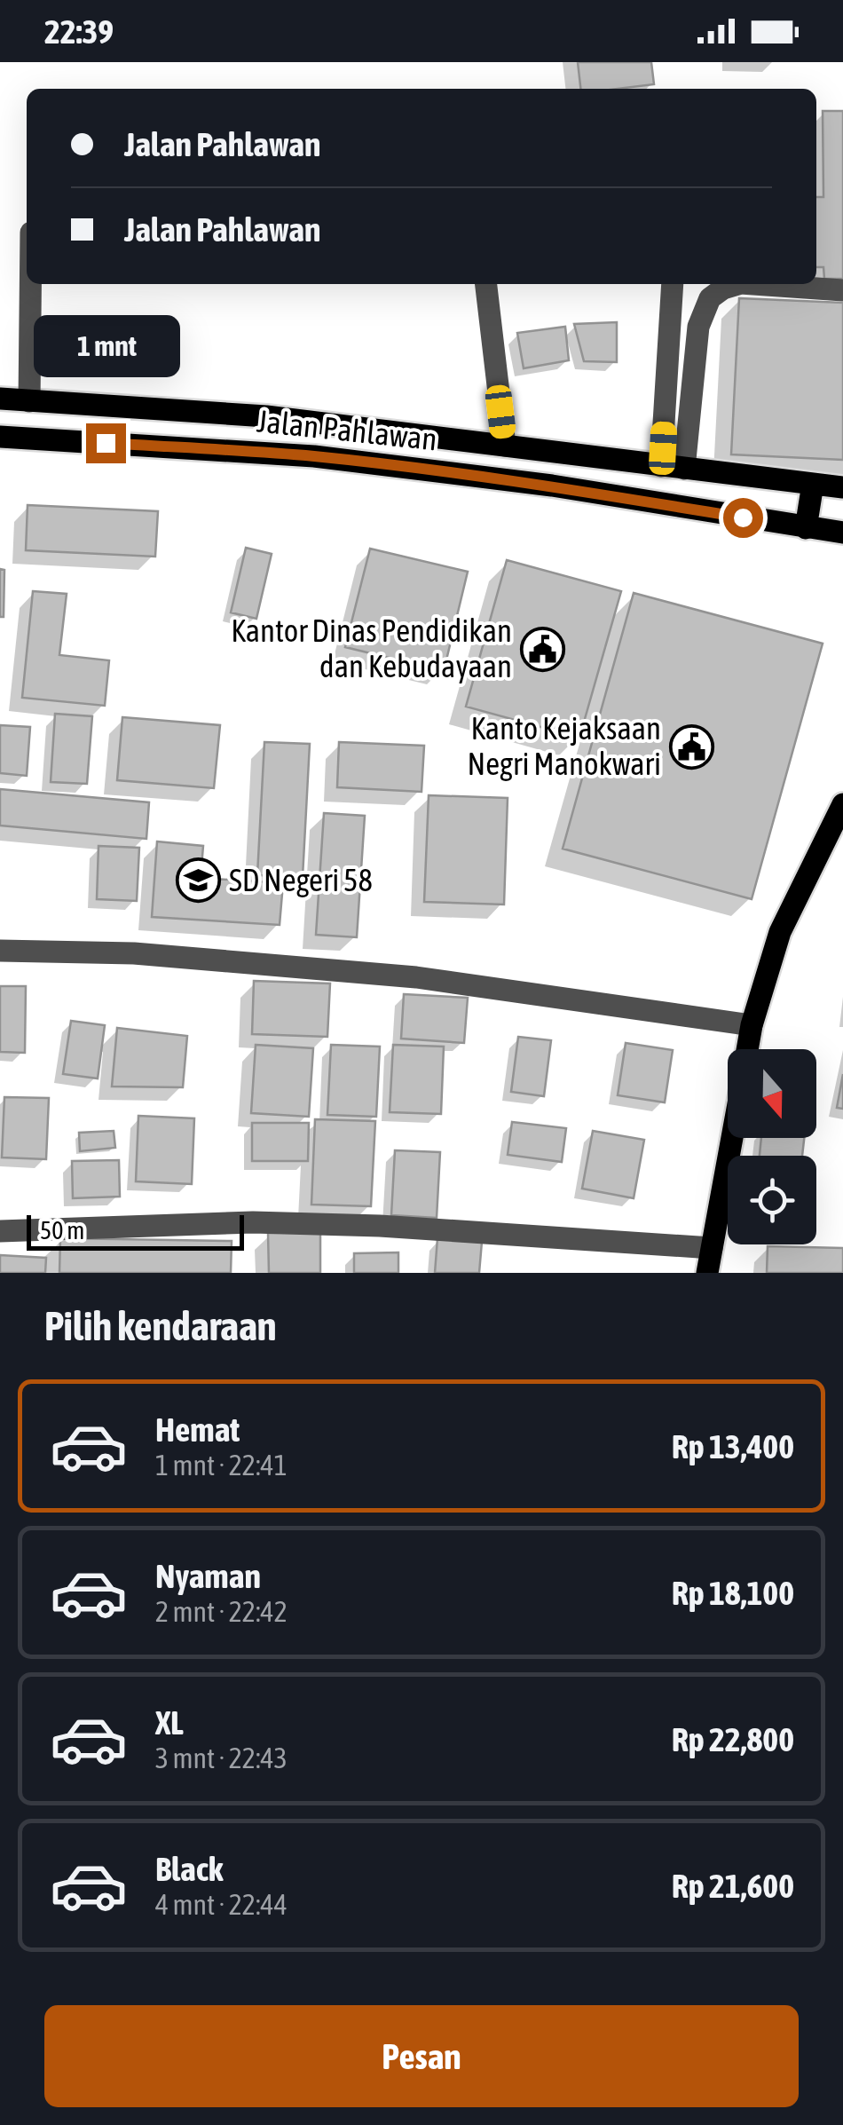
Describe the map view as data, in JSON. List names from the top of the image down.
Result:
{
  "streets": {
    "main road": ["Jalan Pahlawan"]
  },
  "places": {
    "public building": ["Kantor Dinas Pendidikan dan Kebudayaan", "Kanto Kejaksaan Negri Manokwari"],
    "school or university": ["SD Negeri 58"]
  },
  "scale_bar": "50 m",
  "north": "bottom",
  "page": {
    "status": "22:39",
    "banner": ["Jalan Pahlawan", "Jalan Pahlawan"],
    "bubble": "1 mnt",
    "scale": "50 m",
    "heading": "Pilih kendaraan",
    "list": [
      {
        "name": "Hemat",
        "note": "1 mnt · 22:41",
        "value": "Rp 13,400"
      },
      {
        "name": "Nyaman",
        "note": "2 mnt · 22:42",
        "value": "Rp 18,100"
      },
      {
        "name": "XL",
        "note": "3 mnt · 22:43",
        "value": "Rp 22,800"
      },
      {
        "name": "Black",
        "note": "4 mnt · 22:44",
        "value": "Rp 21,600"
      }
    ],
    "buttons": "Pesan"
  }
}
